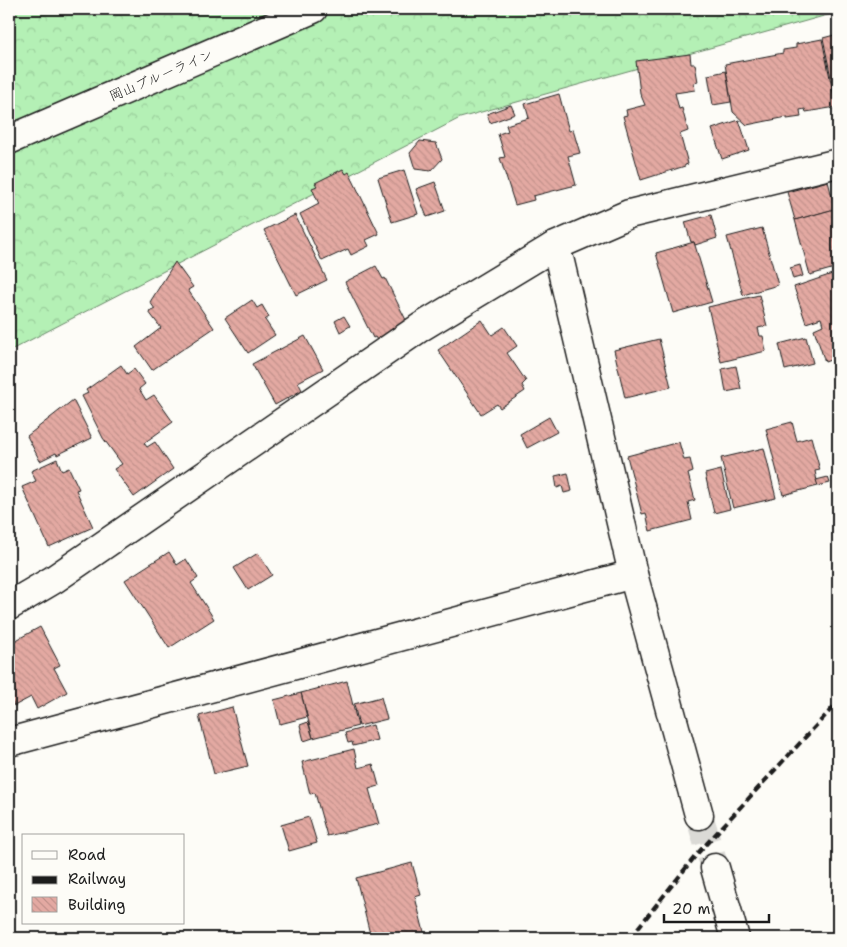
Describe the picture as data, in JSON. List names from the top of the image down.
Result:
{
  "streets": {
    "street": ["岡山ブルーライン"]
  },
  "legend": ["Road", "Railway", "Building"],
  "scale_bar": "20 m"
}
